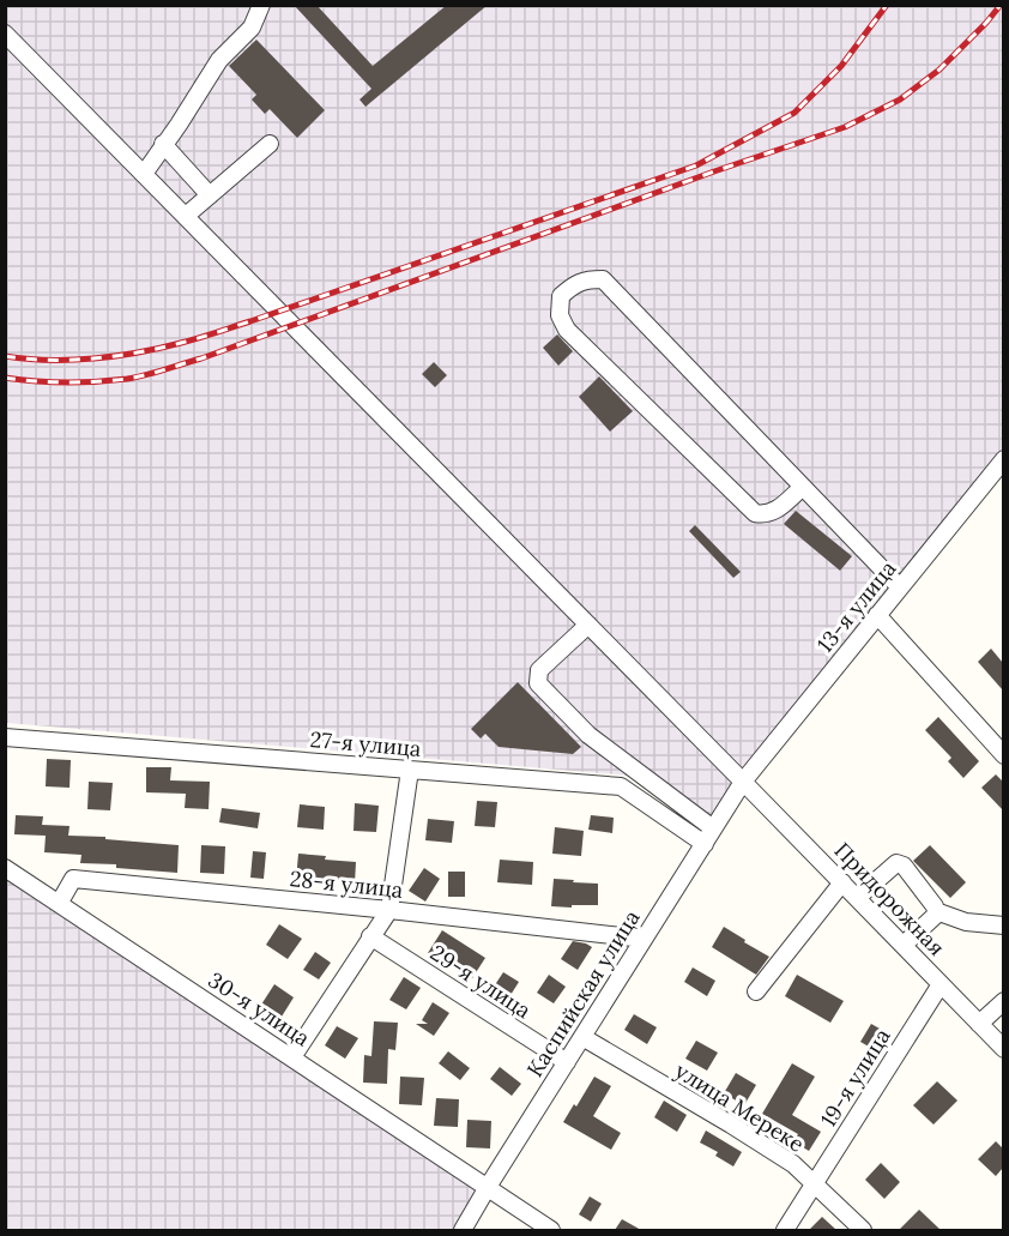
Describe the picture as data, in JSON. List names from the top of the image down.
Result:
{
  "streets": {
    "street": [
      "13-я улица",
      "27-я улица",
      "28-я улица",
      "Придорожная",
      "29-я улица",
      "Каспийская улица",
      "30-я улица",
      "19-я улица",
      "улица Мереке"
    ]
  },
  "crossings": [
    ["13-я улица", "Придорожная"],
    ["13-я улица", "Каспийская улица"],
    ["27-я улица", "Каспийская улица"],
    ["28-я улица", "Каспийская улица"],
    ["28-я улица", "30-я улица"],
    ["Придорожная", "Каспийская улица"],
    ["Придорожная", "19-я улица"],
    ["29-я улица", "Каспийская улица"],
    ["Каспийская улица", "30-я улица"],
    ["Каспийская улица", "улица Мереке"],
    ["19-я улица", "улица Мереке"]
  ]
}
